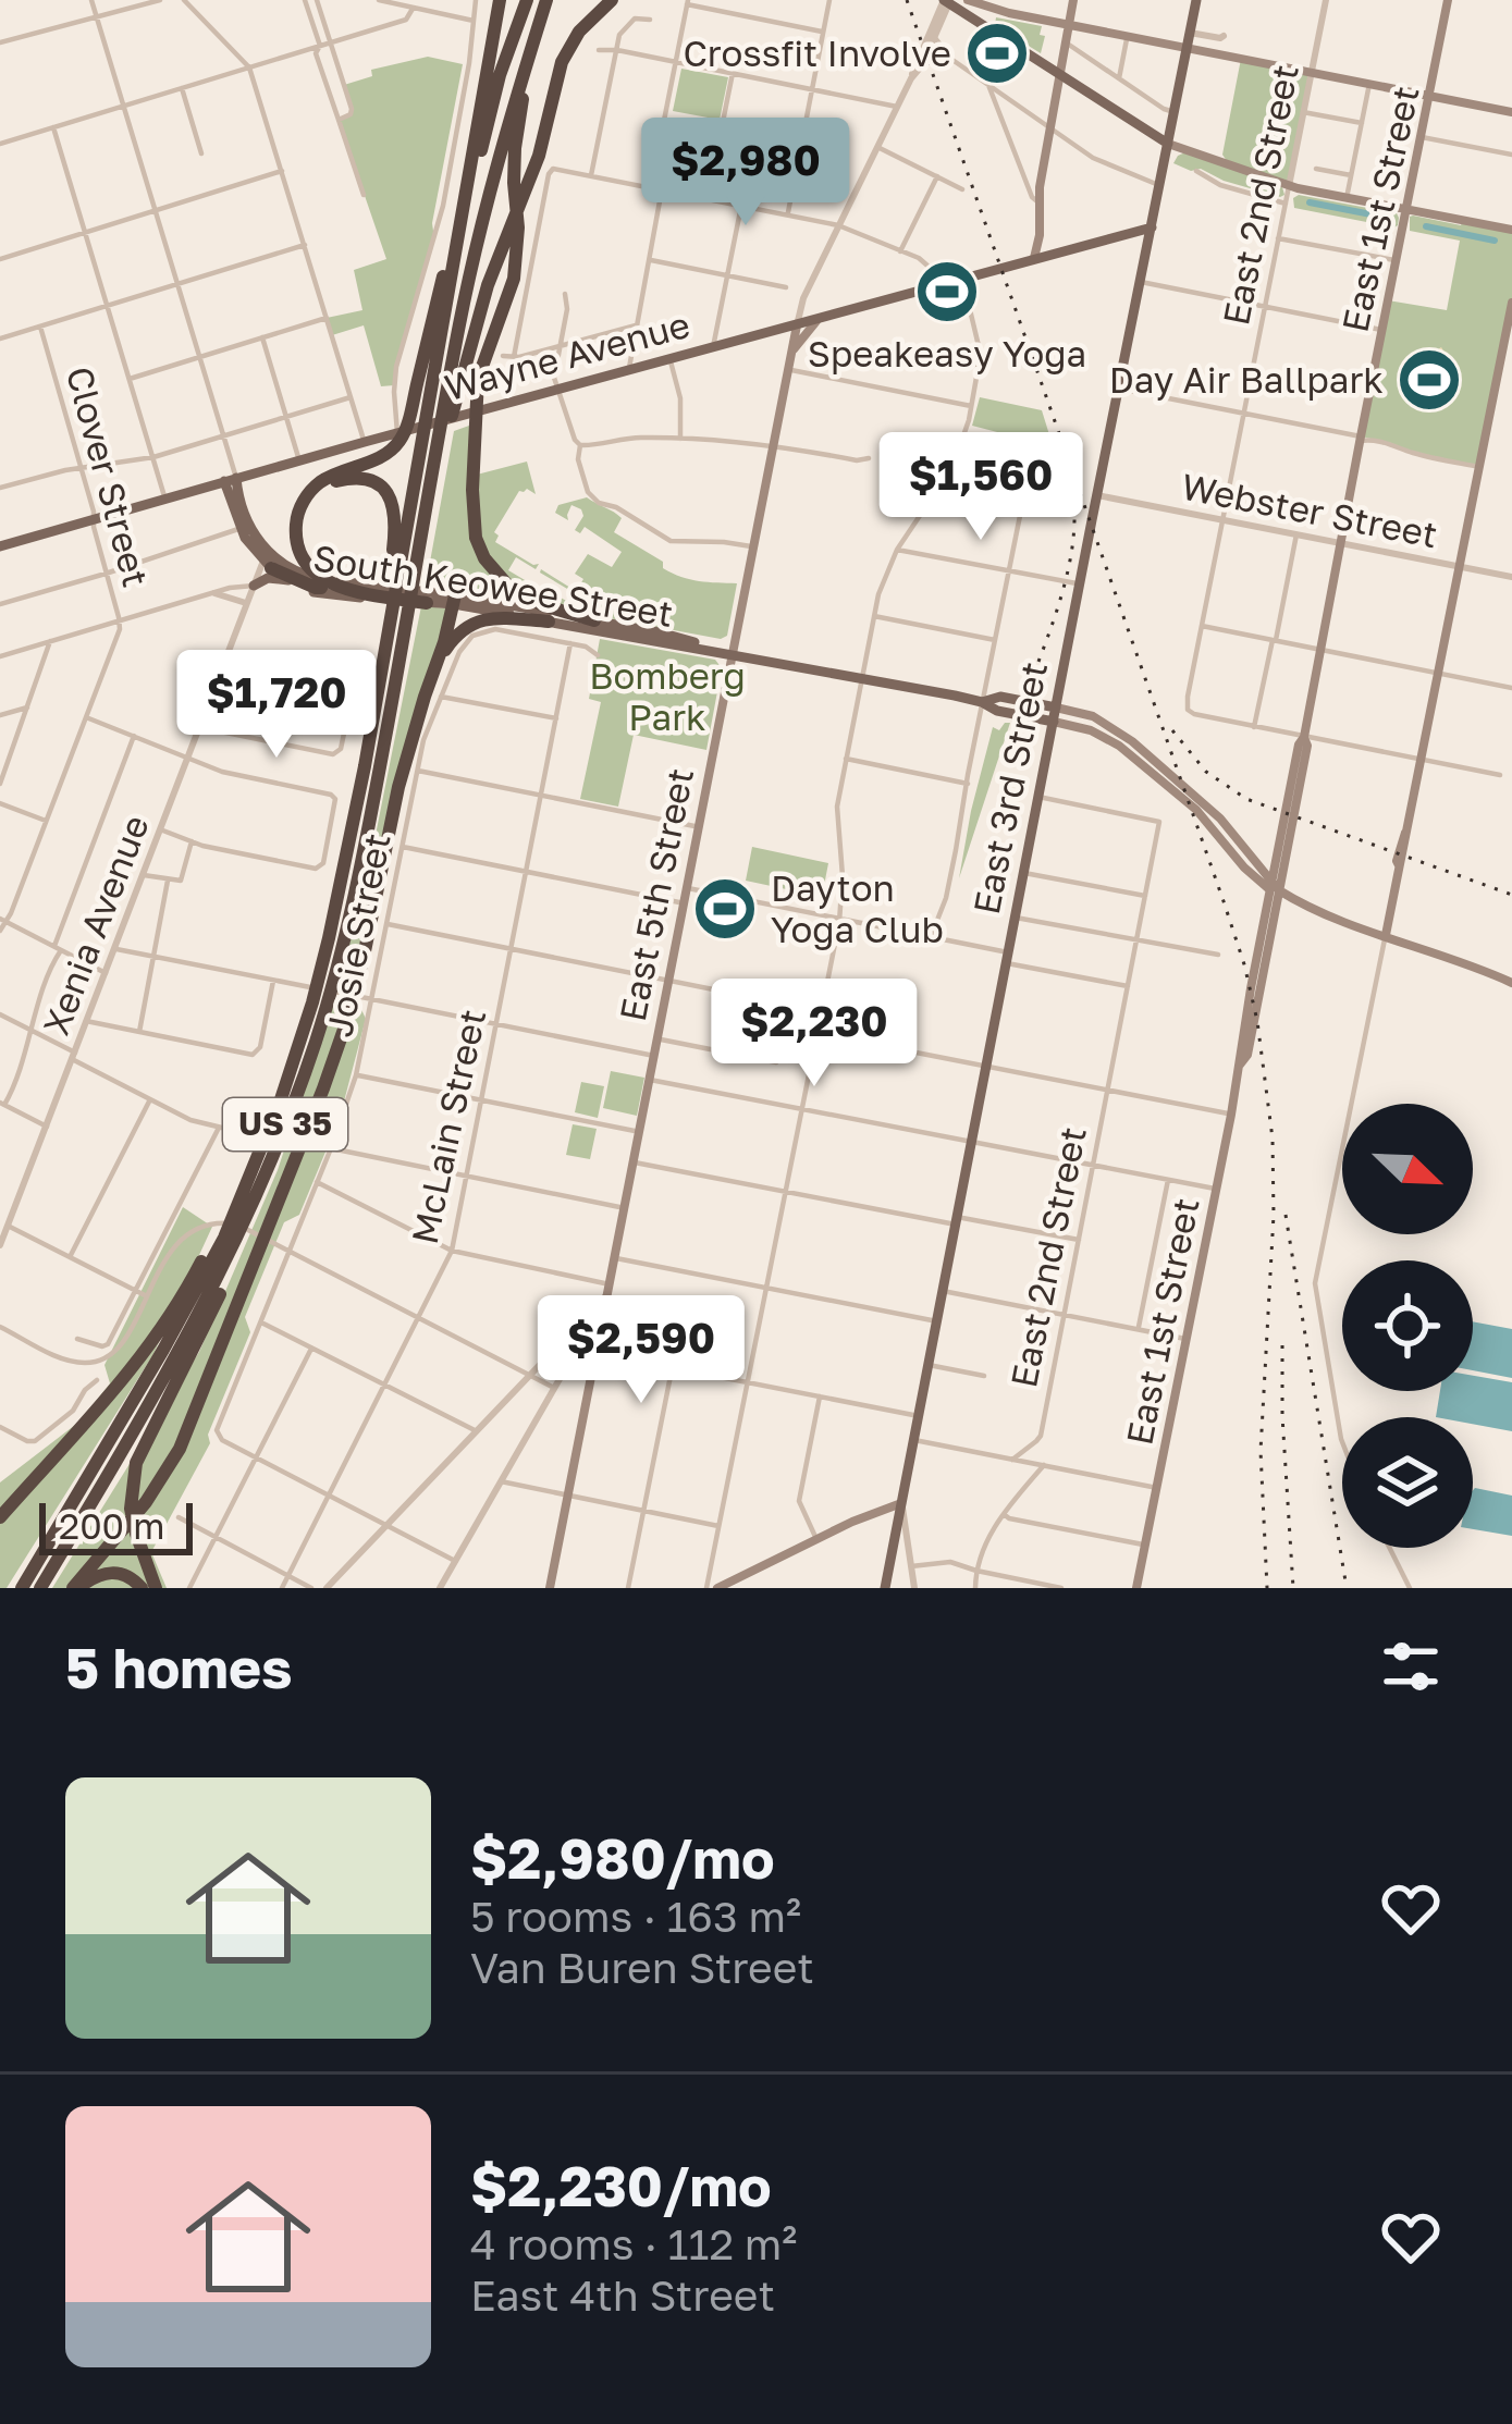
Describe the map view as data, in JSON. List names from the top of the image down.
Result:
{
  "streets": {
    "highway": ["US 35"],
    "main road": [
      "East 1st Street",
      "Wayne Avenue",
      "South Keowee Street",
      "East 3rd Street",
      "East 5th Street"
    ],
    "street": [
      "East 2nd Street",
      "Clover Street",
      "Webster Street",
      "Xenia Avenue",
      "Josie Street",
      "McLain Street"
    ]
  },
  "crossings": [
    ["East 2nd Street", "Webster Street"],
    ["East 2nd Street", "East 3rd Street"],
    ["East 1st Street", "Webster Street"],
    ["Wayne Avenue", "Clover Street"],
    ["Wayne Avenue", "South Keowee Street"],
    ["Wayne Avenue", "East 3rd Street"],
    ["Wayne Avenue", "East 5th Street"],
    ["Webster Street", "East 3rd Street"],
    ["South Keowee Street", "East 3rd Street"],
    ["South Keowee Street", "East 5th Street"],
    ["South Keowee Street", "Xenia Avenue"],
    ["Josie Street", "McLain Street"]
  ],
  "parks": ["Bomberg Park"],
  "places": {
    "sports": [
      "Crossfit Involve",
      "Speakeasy Yoga",
      "Day Air Ballpark",
      "Dayton Yoga Club"
    ]
  },
  "scale_bar": "200 m",
  "north": "bottom right",
  "page": {
    "price": [
      "$2,980",
      "$1,560",
      "$1,720",
      "$2,230",
      "$2,590"
    ],
    "scale": "200 m",
    "heading": "5 homes",
    "list": [
      {
        "name": "$2,980/mo",
        "note": "5 rooms · 163 m² · Van Buren Street"
      },
      {
        "name": "$2,230/mo",
        "note": "4 rooms · 112 m² · East 4th Street"
      }
    ]
  }
}
